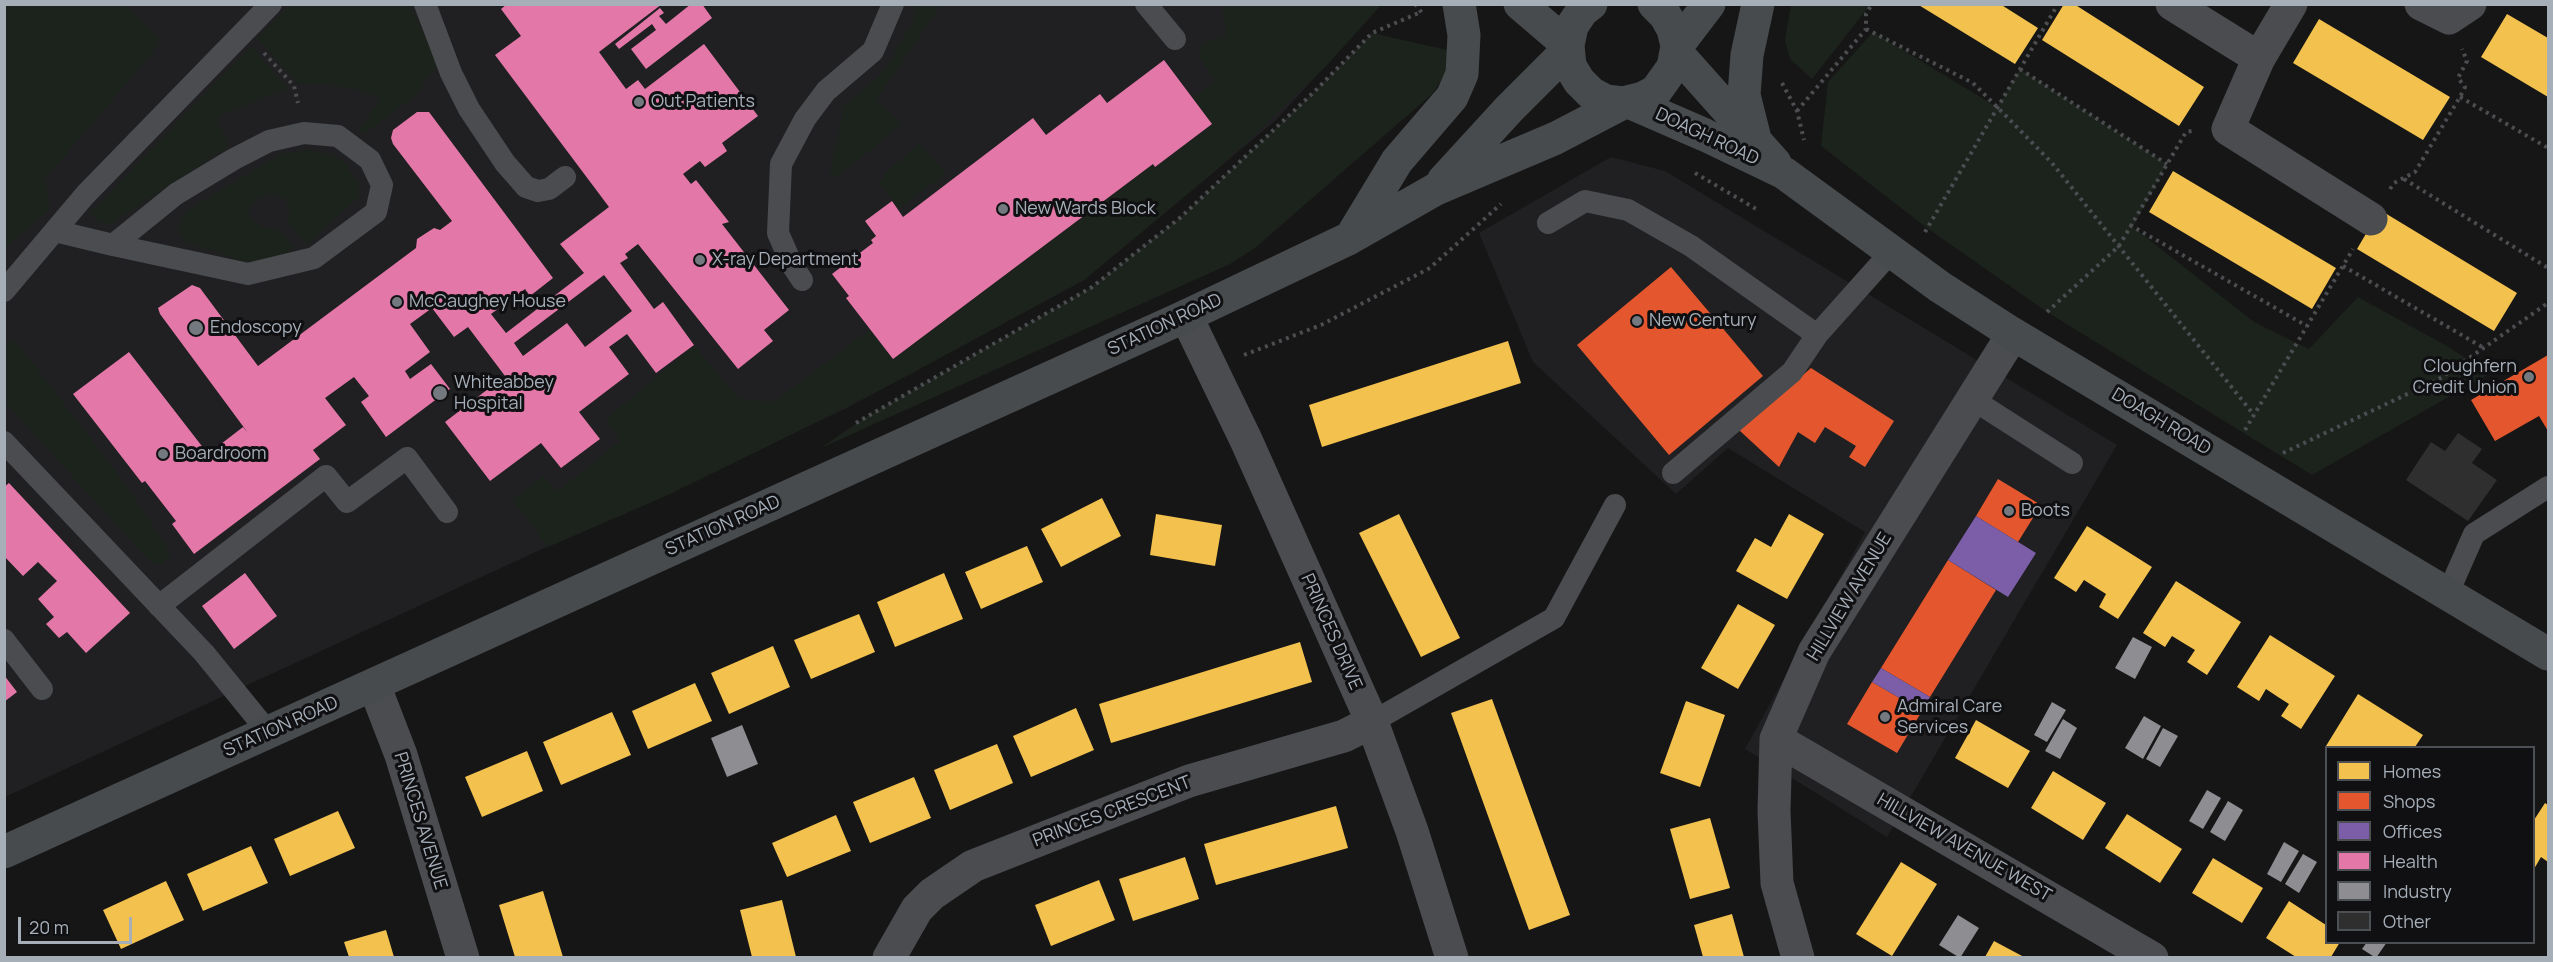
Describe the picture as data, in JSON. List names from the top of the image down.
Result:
{
  "streets": {
    "main road": ["DOAGH ROAD", "STATION ROAD"],
    "street": [
      "HILLVIEW AVENUE",
      "PRINCES DRIVE",
      "PRINCES CRESCENT",
      "PRINCES AVENUE",
      "HILLVIEW AVENUE WEST"
    ]
  },
  "crossings": [
    ["DOAGH ROAD", "STATION ROAD"],
    ["DOAGH ROAD", "HILLVIEW AVENUE"],
    ["STATION ROAD", "PRINCES DRIVE"],
    ["STATION ROAD", "PRINCES AVENUE"],
    ["HILLVIEW AVENUE", "HILLVIEW AVENUE WEST"],
    ["PRINCES DRIVE", "PRINCES CRESCENT"]
  ],
  "places": [
    "Out Patients",
    "New Wards Block",
    "X-ray Department",
    "McCaughey House",
    "New Century",
    "Endoscopy",
    "Cloughfern Credit Union",
    "Whiteabbey Hospital",
    "Boardroom",
    "Boots",
    "Admiral Care Services"
  ],
  "legend": [
    "Homes",
    "Shops",
    "Offices",
    "Health",
    "Industry",
    "Other"
  ],
  "scale_bar": "20 m"
}
